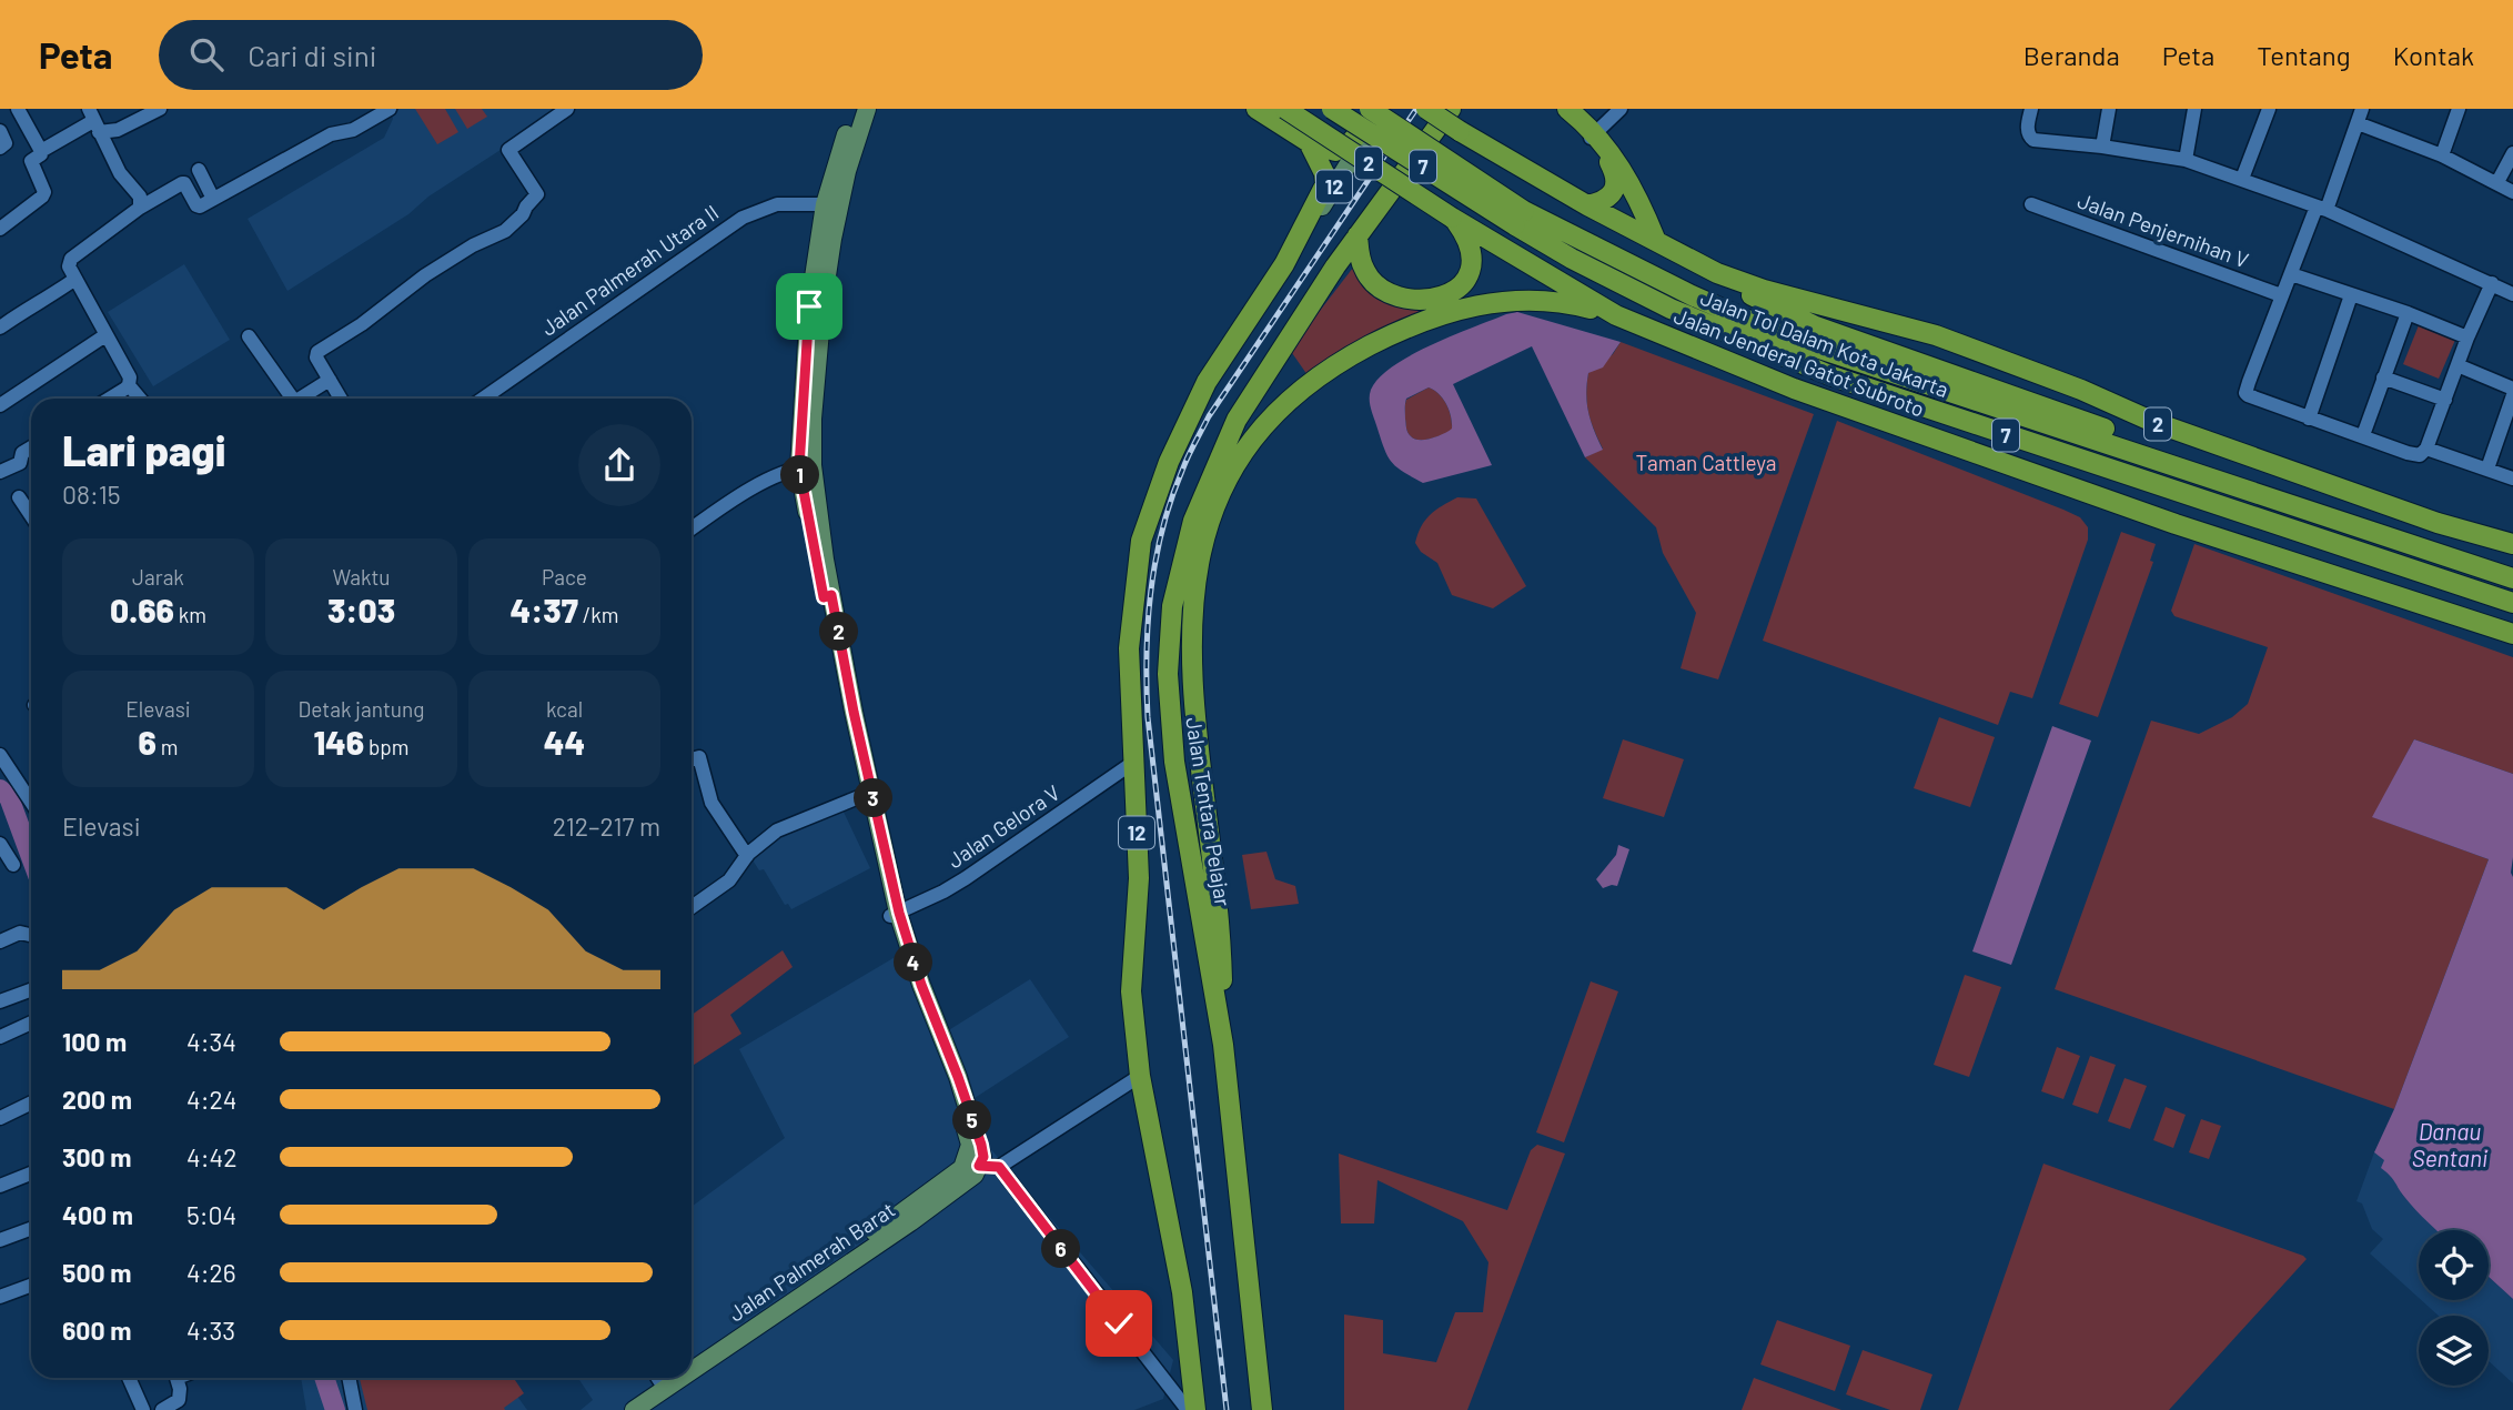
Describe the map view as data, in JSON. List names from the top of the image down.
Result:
{
  "streets": {
    "highway": [
      "2",
      "7",
      "12",
      "Jalan Tol Dalam Kota Jakarta",
      "Jalan Jenderal Gatot Subroto",
      "Jalan Tentara Pelajar"
    ],
    "main road": ["Jalan Palmerah Barat"],
    "street": ["Jalan Penjernihan V", "Jalan Palmerah Utara II", "Jalan Gelora V"]
  },
  "crossings": [
    ["12", "Jalan Gelora V"]
  ],
  "water": ["Danau Sentani"],
  "parks": ["Taman Cattleya"],
  "page": {
    "header": "Peta",
    "search": "Cari di sini",
    "nav": [
      "Beranda",
      "Peta",
      "Tentang",
      "Kontak"
    ],
    "heading": ["Lari pagi", "08:15"],
    "pins": [
      "1",
      "2",
      "3",
      "4",
      "5",
      "6"
    ],
    "stats": [
      ["Jarak", "0.66 km"],
      ["Waktu", "3:03"],
      ["Pace", "4:37 /km"],
      ["Elevasi", "6 m"],
      ["Detak jantung", "146 bpm"],
      ["kcal", "44"]
    ],
    "chart": ["Elevasi", "212–217 m"],
    "list": [
      {
        "name": "100 m",
        "note": "4:34"
      },
      {
        "name": "200 m",
        "note": "4:24"
      },
      {
        "name": "300 m",
        "note": "4:42"
      },
      {
        "name": "400 m",
        "note": "5:04"
      },
      {
        "name": "500 m",
        "note": "4:26"
      },
      {
        "name": "600 m",
        "note": "4:33"
      }
    ]
  }
}
